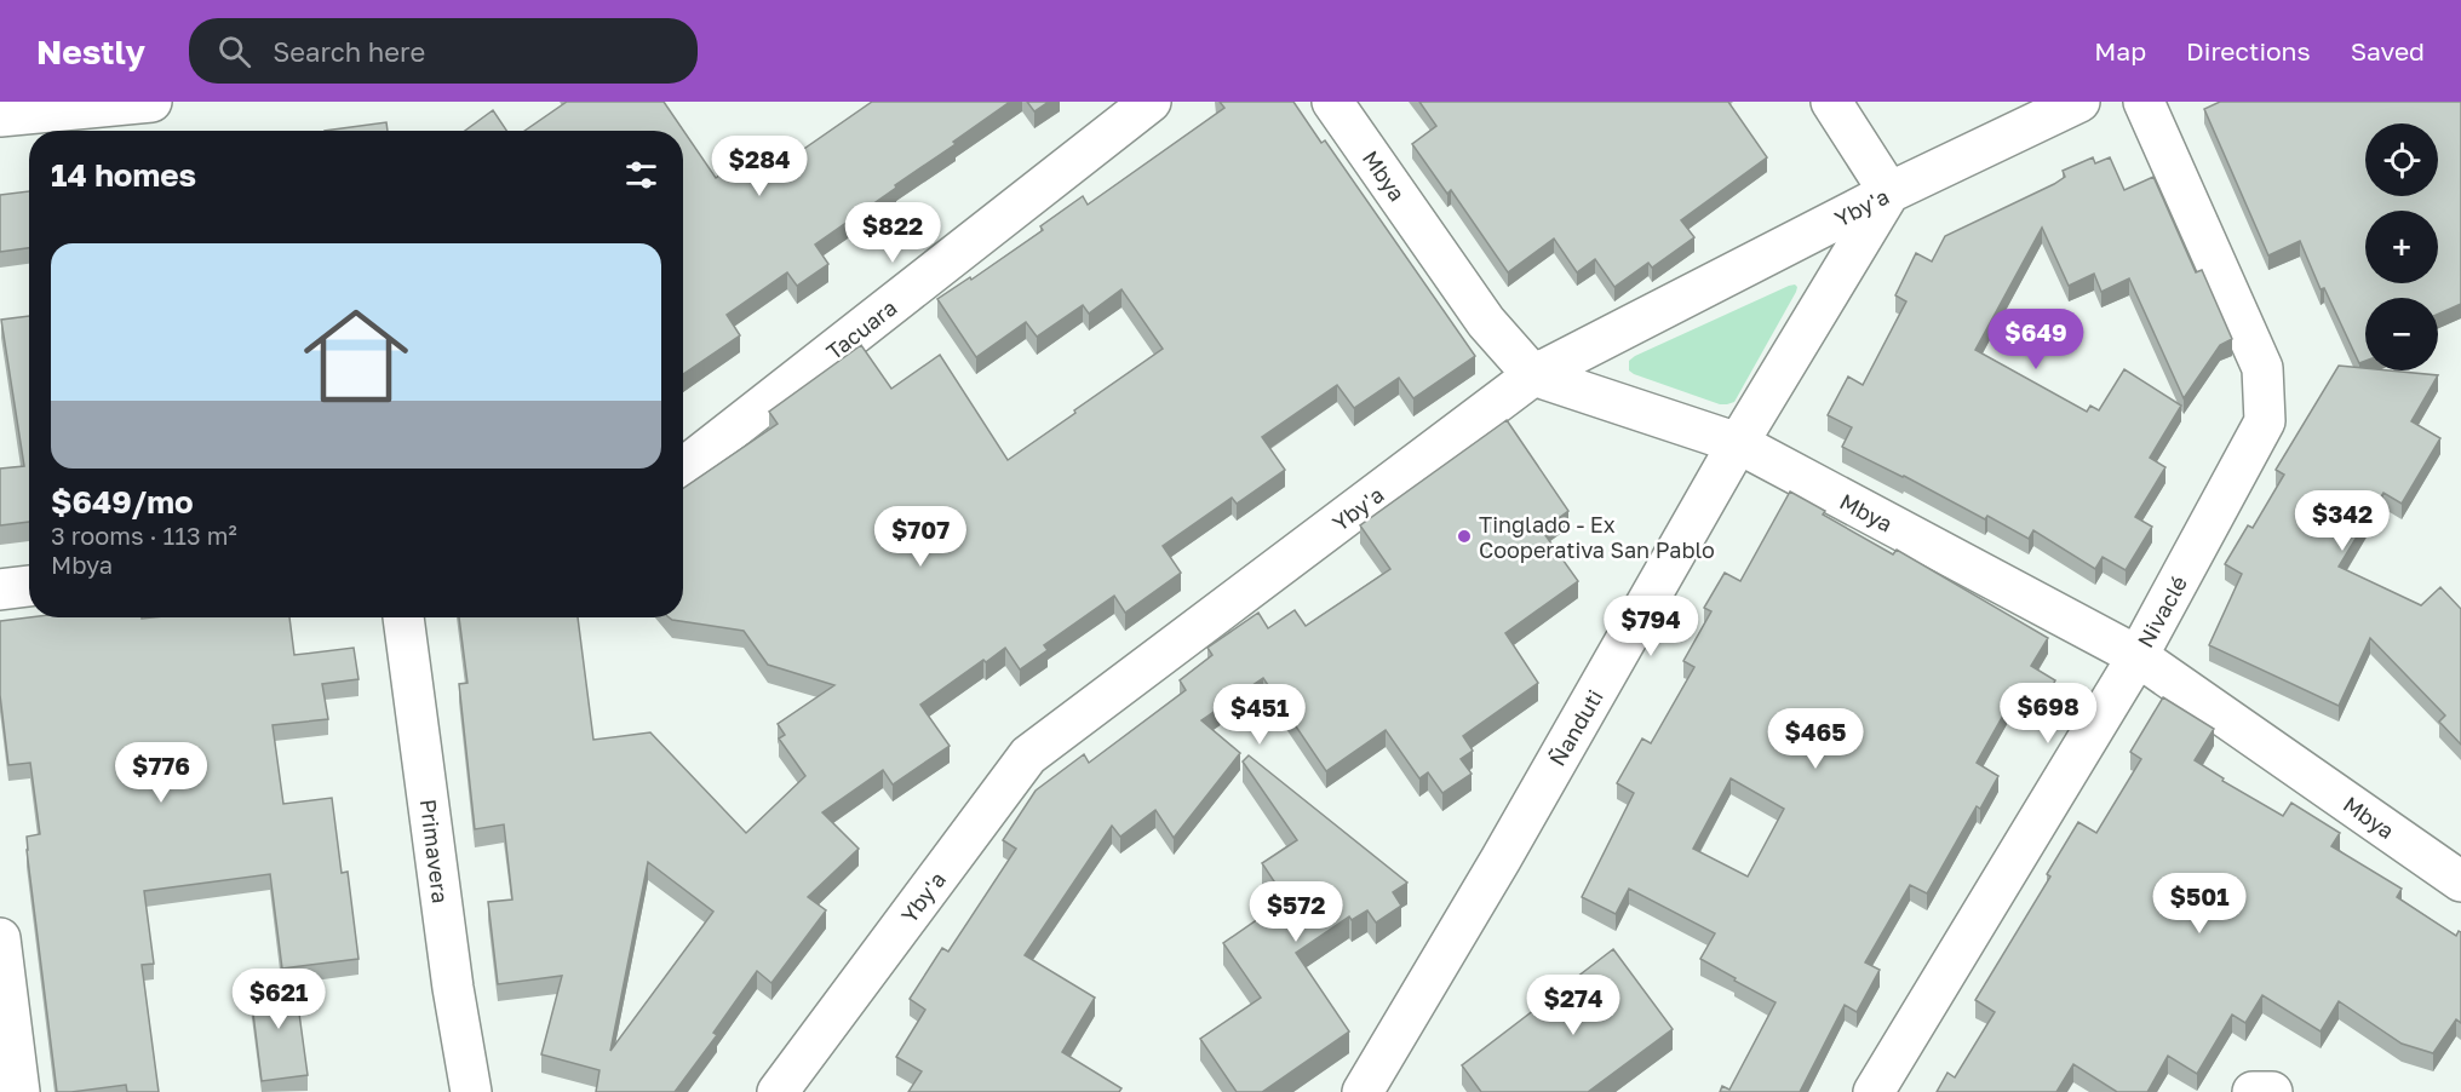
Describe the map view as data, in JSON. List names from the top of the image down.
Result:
{
  "streets": {
    "street": [
      "Mbya",
      "Yby'a",
      "Tacuara",
      "Nivaclé",
      "Ñanduti",
      "Primavera"
    ]
  },
  "crossings": [
    ["Mbya", "Yby'a"],
    ["Mbya", "Nivaclé"],
    ["Mbya", "Ñanduti"],
    ["Yby'a", "Ñanduti"]
  ],
  "places": ["Tinglado - Ex Cooperativa San Pablo"],
  "page": {
    "header": "Nestly",
    "search": "Search here",
    "nav": ["Map", "Directions", "Saved"],
    "map_buttons": ["+", "−"],
    "heading": "14 homes",
    "price": [
      "$284",
      "$822",
      "$649",
      "$342",
      "$707",
      "$794",
      "$698",
      "$451",
      "$465",
      "$776",
      "$501",
      "$572",
      "$621",
      "$274"
    ],
    "list": [
      {
        "name": "$649/mo",
        "note": "3 rooms · 113 m² · Mbya"
      }
    ]
  }
}
